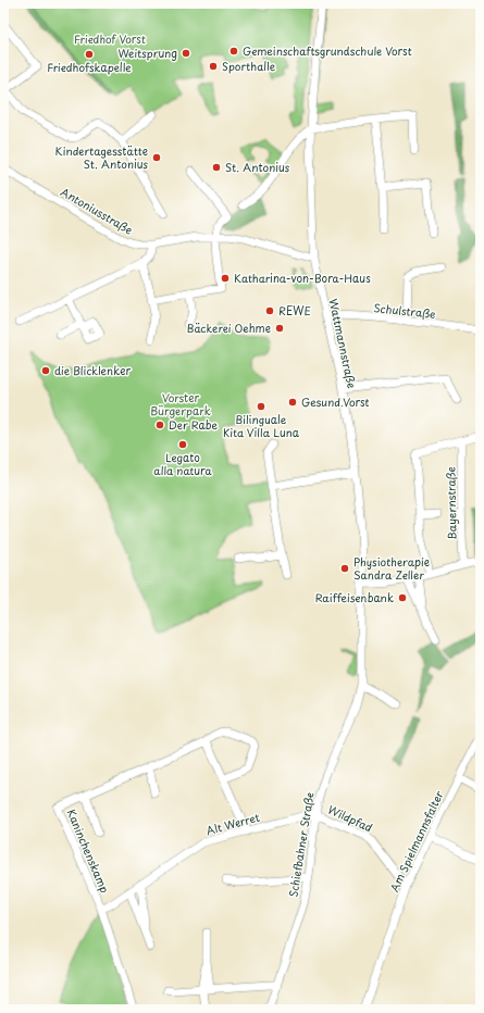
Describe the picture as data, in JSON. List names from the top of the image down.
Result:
{
  "streets": {
    "street": [
      "Antoniusstraße",
      "Schulstraße",
      "Wattmannstraße",
      "Bayernstraße",
      "Wildpfad",
      "Alt Werret",
      "Am Spielmannsfalter",
      "Schiefbahner Straße",
      "Kaninchenskamp"
    ]
  },
  "crossings": [
    ["Antoniusstraße", "Wattmannstraße"],
    ["Schulstraße", "Wattmannstraße"],
    ["Wattmannstraße", "Schiefbahner Straße"],
    ["Wildpfad", "Alt Werret"],
    ["Wildpfad", "Am Spielmannsfalter"],
    ["Wildpfad", "Schiefbahner Straße"],
    ["Alt Werret", "Schiefbahner Straße"],
    ["Alt Werret", "Kaninchenskamp"]
  ],
  "parks": ["Friedhof Vorst", "Vorster Bürgerpark"],
  "places": [
    "Gemeinschaftsgrundschule Vorst",
    "Weitsprung",
    "Friedhofskapelle",
    "Sporthalle",
    "Kindertagesstätte St. Antonius",
    "St. Antonius",
    "Katharina-von-Bora-Haus",
    "REWE",
    "Bäckerei Oehme",
    "die Blicklenker",
    "Gesund.Vorst",
    "Bilinguale Kita Villa Luna",
    "Der Rabe",
    "Legato alla natura",
    "Physiotherapie Sandra Zeller",
    "Raiffeisenbank"
  ]
}
